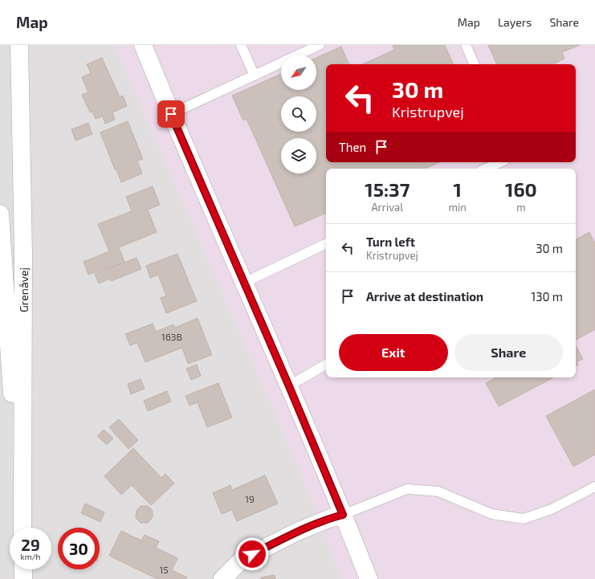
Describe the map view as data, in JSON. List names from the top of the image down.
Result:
{
  "streets": {
    "street": ["Grenåvej"]
  },
  "house_numbers": ["163B", "19", "15"],
  "north": "bottom left",
  "page": {
    "header": "Map",
    "nav": ["Map", "Layers", "Share"],
    "turn": ["30 m", "Kristrupvej"],
    "then": "Then",
    "eta": [
      "15:37",
      "Arrival",
      "1",
      "min",
      "160",
      "m"
    ],
    "list": [
      {
        "name": "Turn left",
        "note": "Kristrupvej",
        "value": "30 m"
      },
      {
        "name": "Arrive at destination",
        "value": "130 m"
      }
    ],
    "buttons": ["Exit", "Share"],
    "speed": "29 km/h",
    "limit": "30"
  }
}
